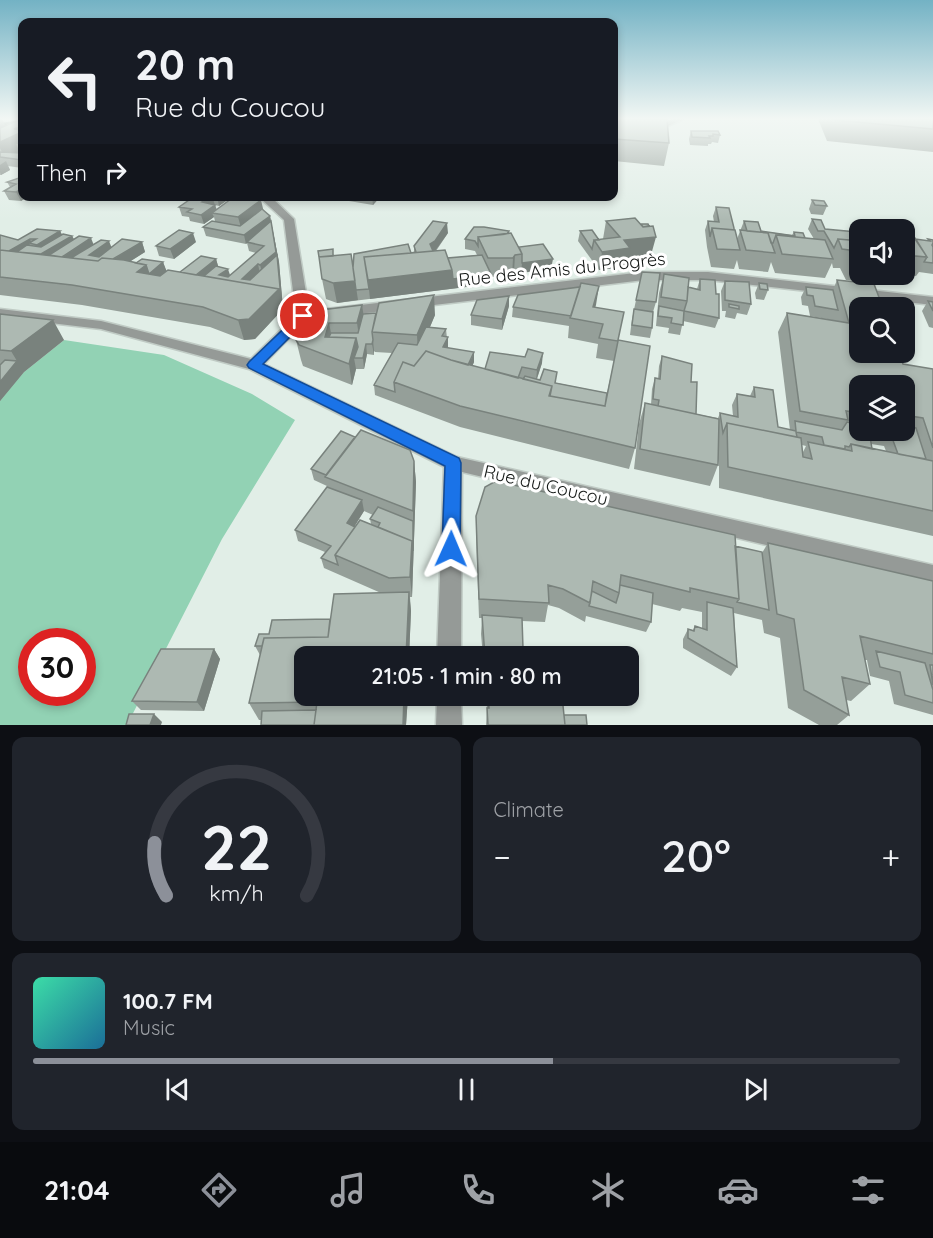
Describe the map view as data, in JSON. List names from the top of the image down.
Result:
{
  "streets": {
    "street": ["Rue des Amis du Progrès", "Rue du Coucou"]
  },
  "page": {
    "turn": ["20 m", "Rue du Coucou"],
    "then": "Then",
    "limit": "30",
    "trip": "21:05 · 1 min · 80 m",
    "tile": "Climate",
    "heat": ["−", "20°", "+"],
    "song": ["100.7 FM", "Music"],
    "tabs": "21:04",
    "gauge": ["22", "km/h"]
  }
}
